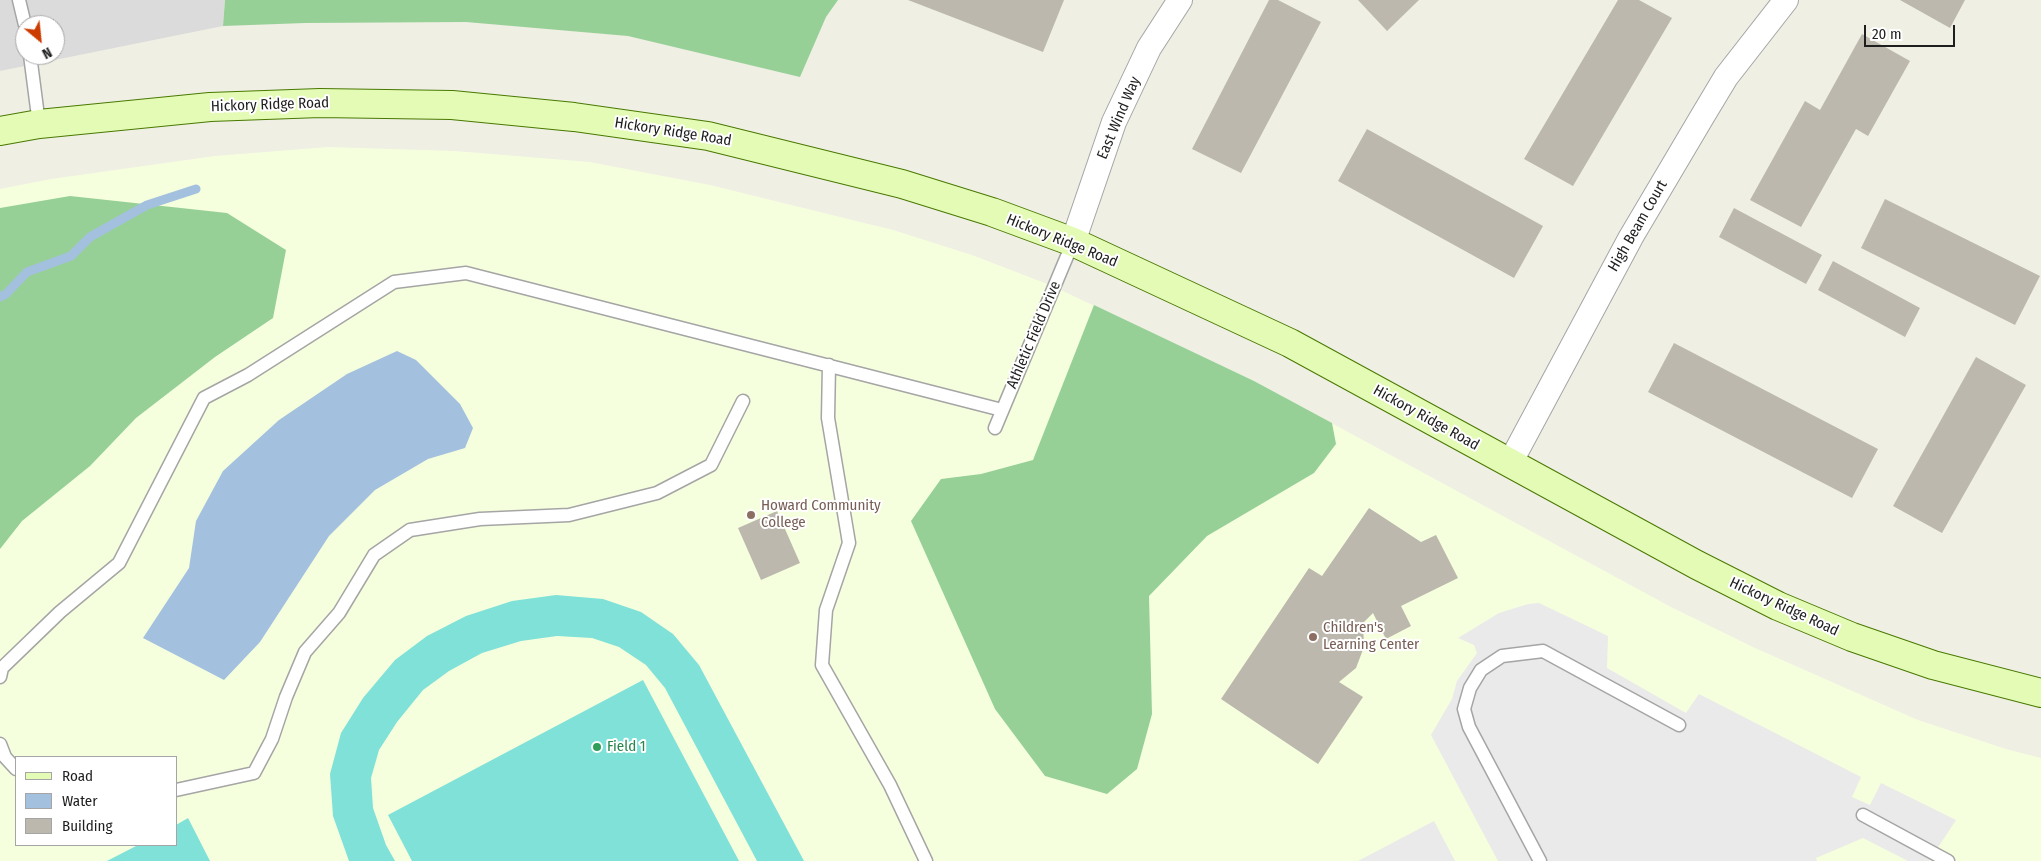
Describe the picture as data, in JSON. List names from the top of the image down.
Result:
{
  "streets": {
    "street": ["Hickory Ridge Road", "East Wind Way", "High Beam Court"],
    "lane": ["Athletic Field Drive"]
  },
  "crossings": [
    ["Hickory Ridge Road", "East Wind Way"],
    ["Hickory Ridge Road", "High Beam Court"],
    ["Hickory Ridge Road", "Athletic Field Drive"],
    ["East Wind Way", "Athletic Field Drive"]
  ],
  "places": ["Howard Community College", "Children's Learning Center", "Field 1"],
  "legend": ["Road", "Water", "Building"],
  "scale_bar": "20 m",
  "north": "bottom right"
}
